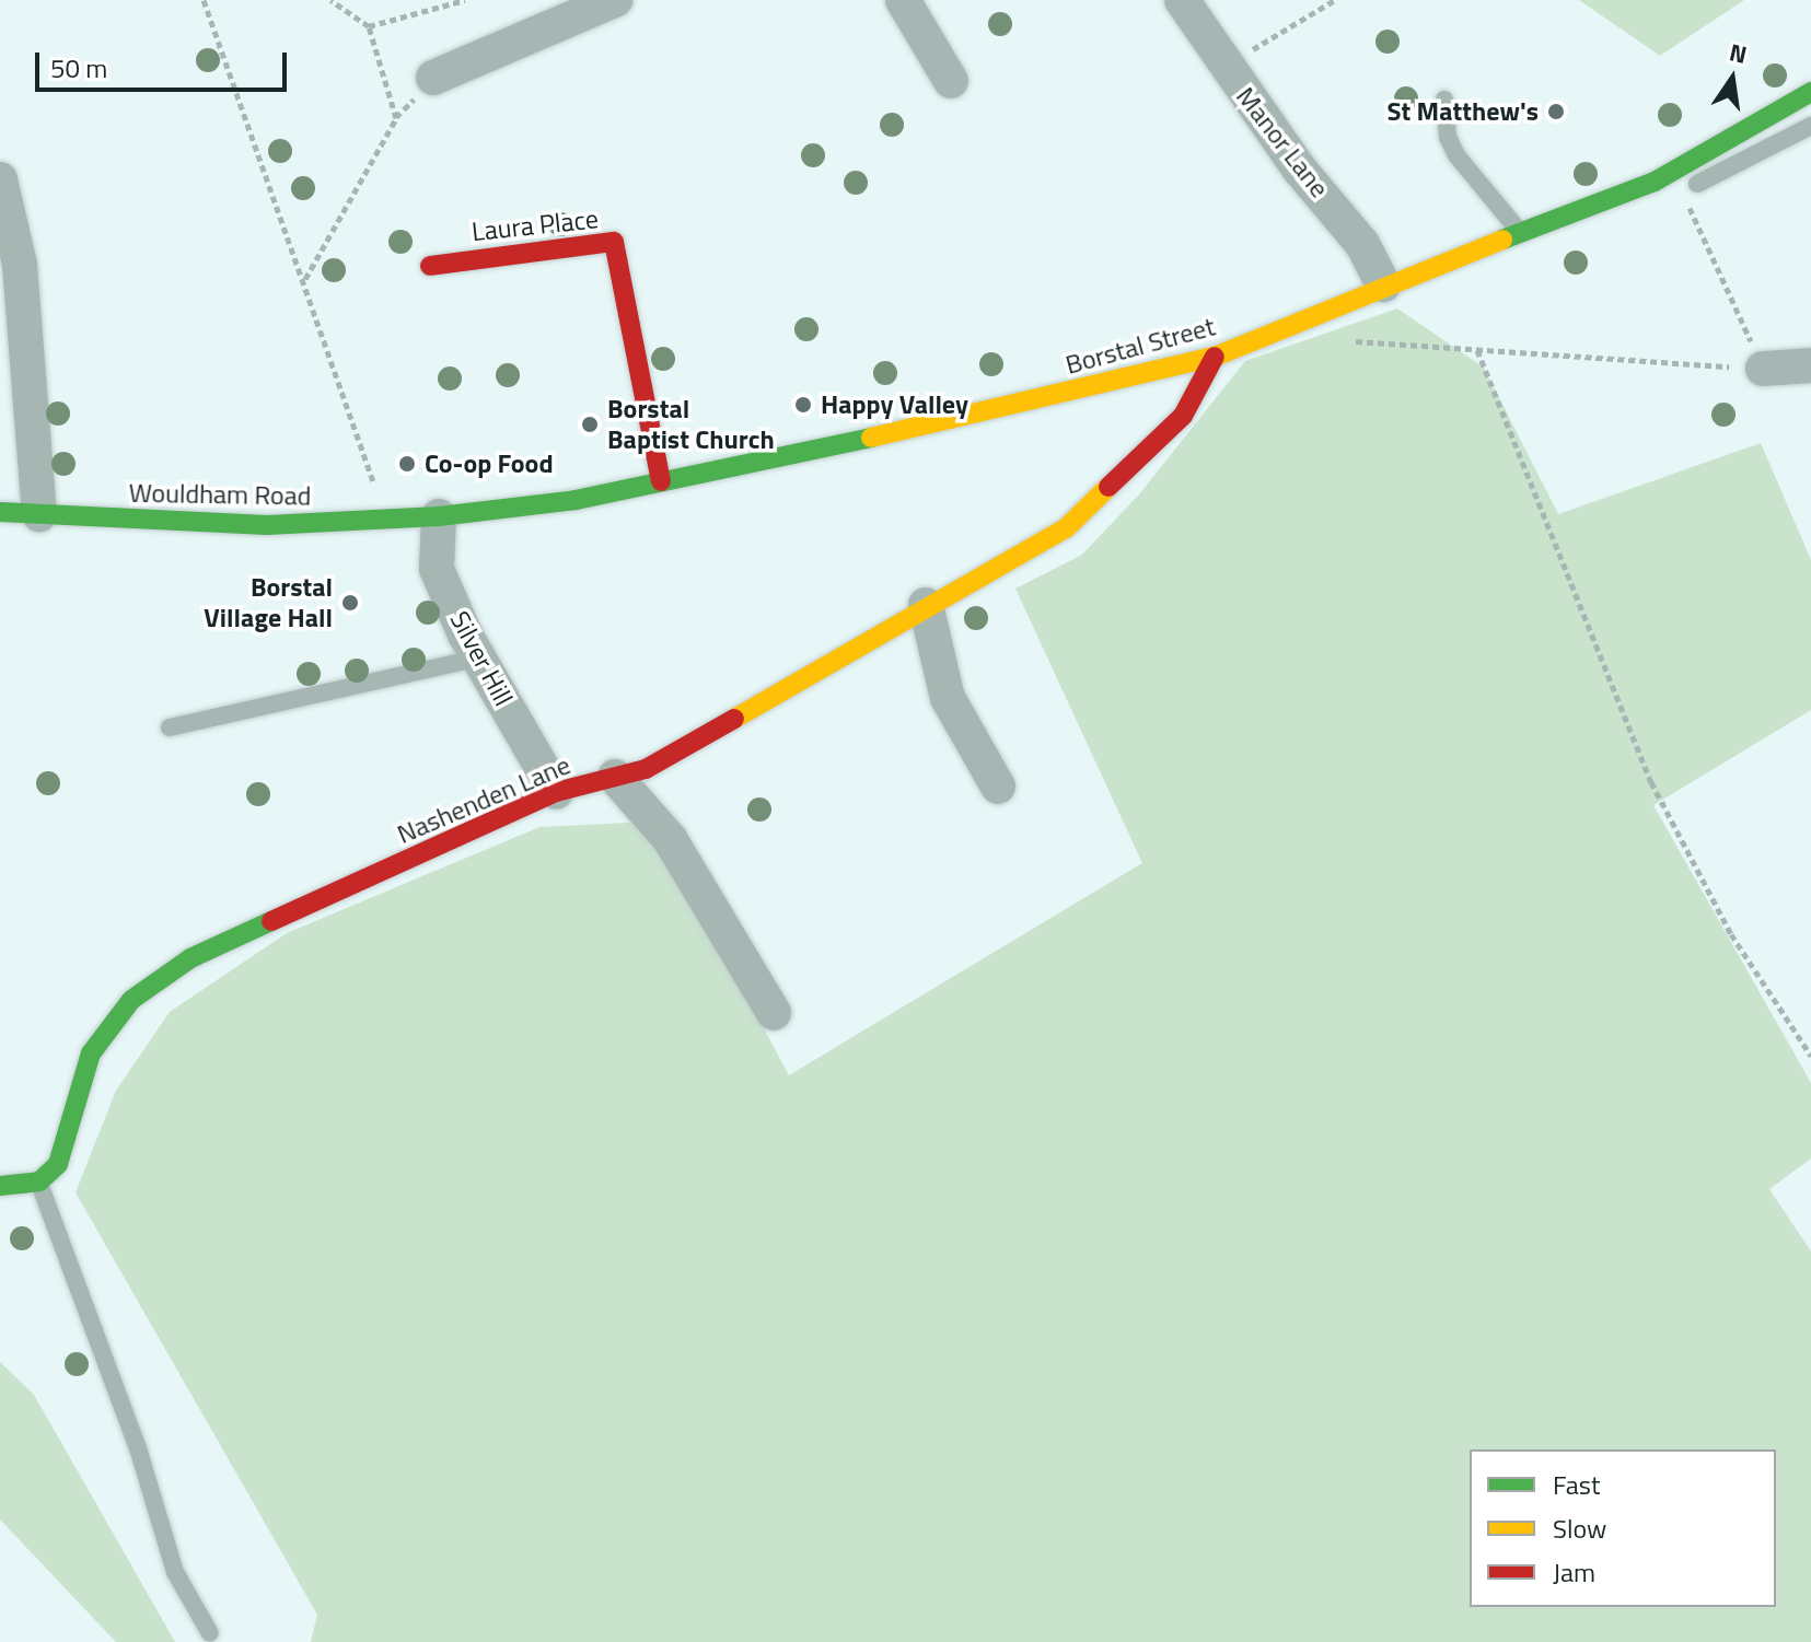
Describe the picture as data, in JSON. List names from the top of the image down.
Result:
{
  "streets": {
    "street": [
      "Manor Lane",
      "Laura Place",
      "Borstal Street",
      "Wouldham Road",
      "Silver Hill",
      "Nashenden Lane"
    ]
  },
  "crossings": [
    ["Manor Lane", "Borstal Street"],
    ["Laura Place", "Borstal Street"],
    ["Borstal Street", "Wouldham Road"],
    ["Borstal Street", "Silver Hill"],
    ["Borstal Street", "Nashenden Lane"],
    ["Wouldham Road", "Silver Hill"],
    ["Silver Hill", "Nashenden Lane"]
  ],
  "places": [
    "St Matthew's",
    "Happy Valley",
    "Borstal Baptist Church",
    "Co-op Food",
    "Borstal Village Hall"
  ],
  "legend": ["Fast", "Slow", "Jam"],
  "scale_bar": "50 m",
  "north": "top"
}
